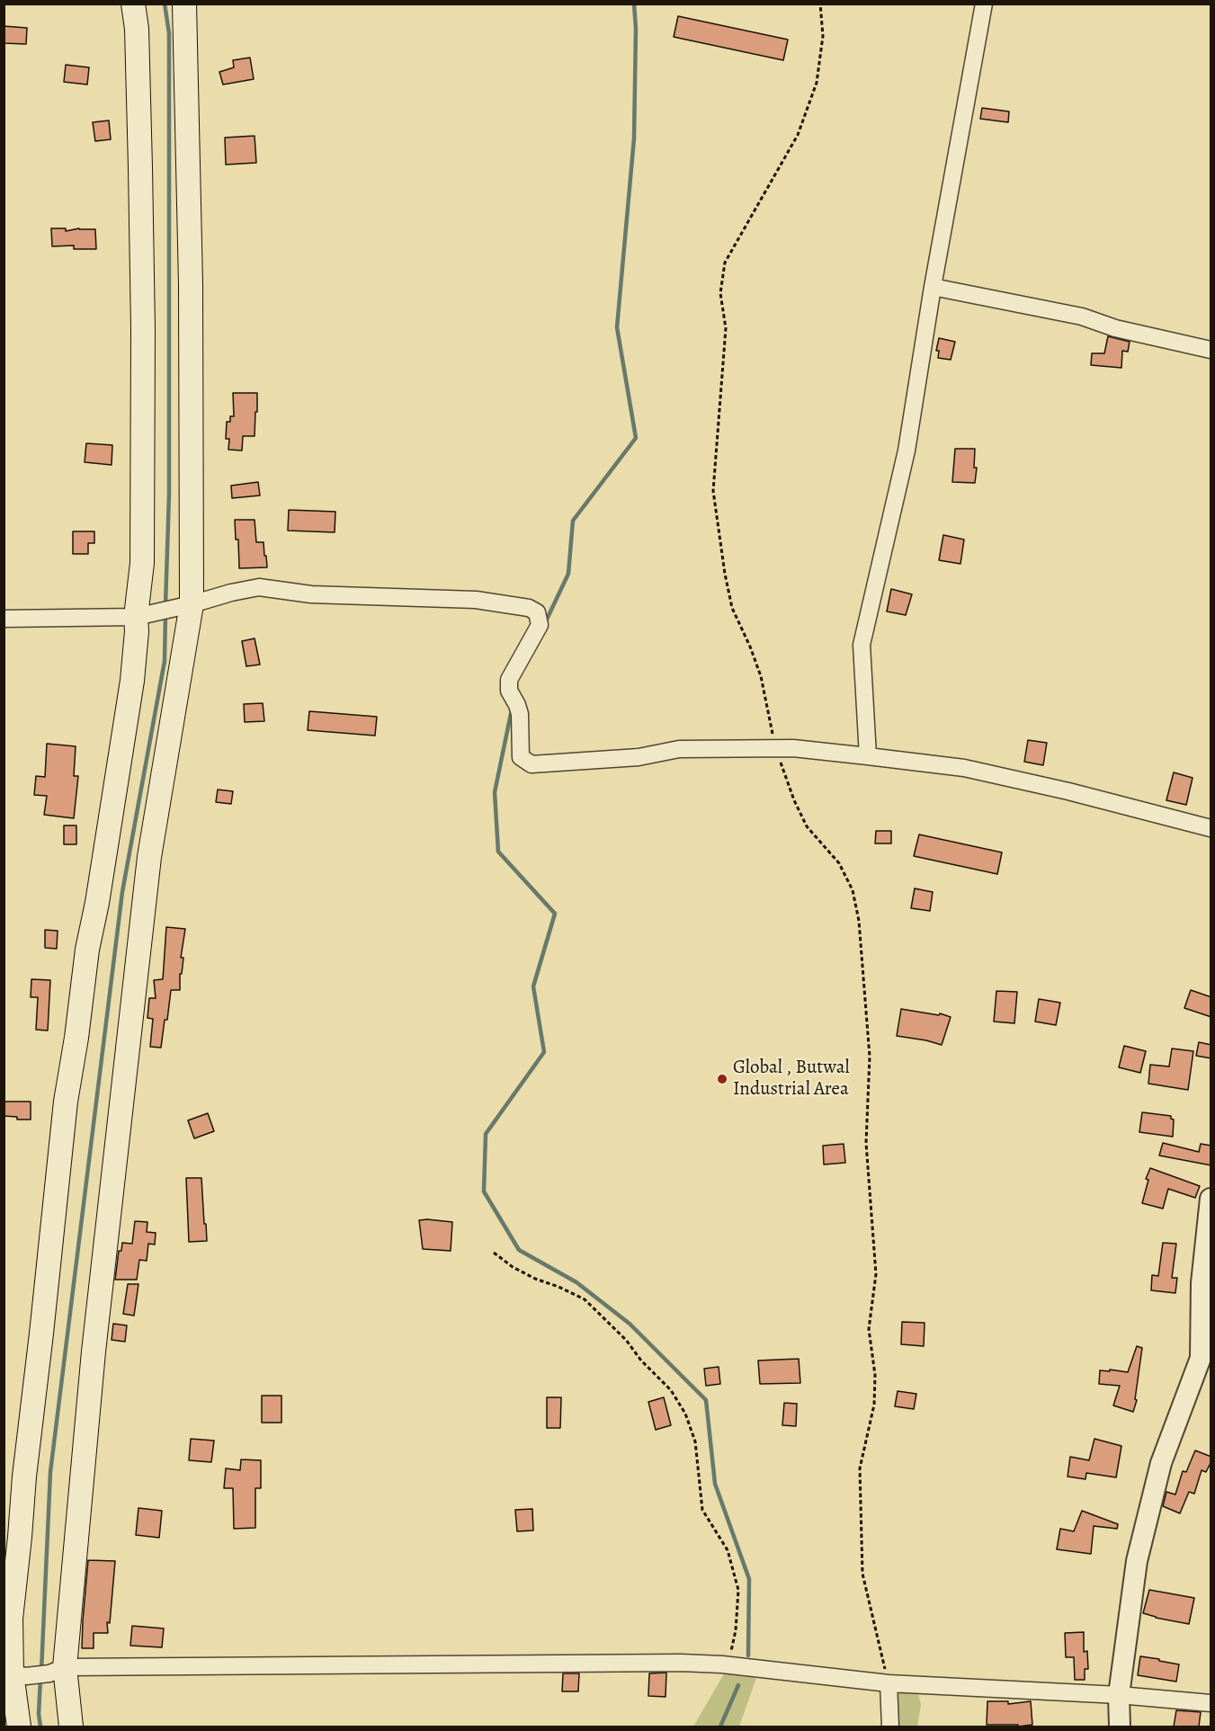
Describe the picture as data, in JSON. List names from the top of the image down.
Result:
{
  "places": ["Global , Butwal Industrial Area"]
}
